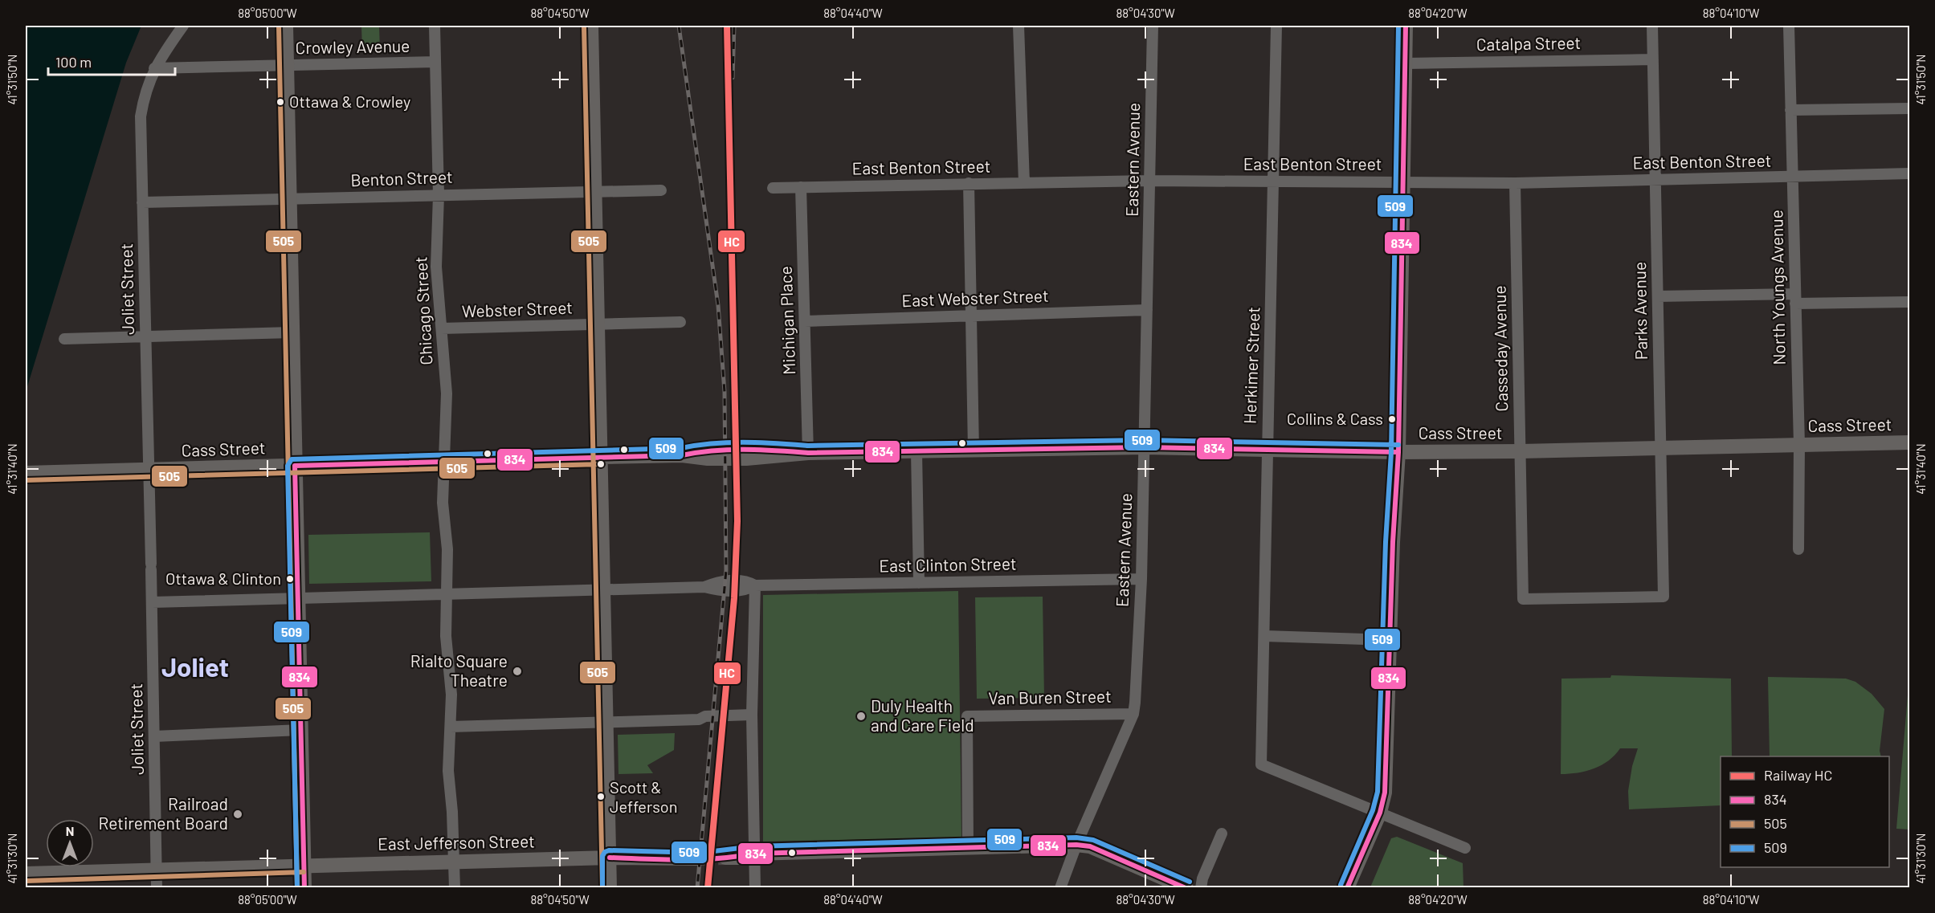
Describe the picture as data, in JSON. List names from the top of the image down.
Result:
{
  "streets": {
    "main road": ["Cass Street", "East Jefferson Street"],
    "street": [
      "Catalpa Street",
      "Crowley Avenue",
      "Eastern Avenue",
      "East Benton Street",
      "Benton Street",
      "North Youngs Avenue",
      "Joliet Street",
      "East Webster Street",
      "Webster Street",
      "Chicago Street",
      "Parks Avenue",
      "Michigan Place",
      "Casseday Avenue",
      "Herkimer Street",
      "East Clinton Street",
      "Van Buren Street"
    ]
  },
  "crossings": [
    ["Catalpa Street", "Parks Avenue"],
    ["Crowley Avenue", "Joliet Street"],
    ["Crowley Avenue", "Chicago Street"],
    ["Eastern Avenue", "East Benton Street"],
    ["Eastern Avenue", "East Webster Street"],
    ["Eastern Avenue", "Cass Street"],
    ["Eastern Avenue", "East Clinton Street"],
    ["Eastern Avenue", "Van Buren Street"],
    ["East Benton Street", "North Youngs Avenue"],
    ["East Benton Street", "Parks Avenue"],
    ["East Benton Street", "Michigan Place"],
    ["East Benton Street", "Casseday Avenue"],
    ["East Benton Street", "Herkimer Street"],
    ["Benton Street", "Joliet Street"],
    ["Benton Street", "Chicago Street"],
    ["North Youngs Avenue", "Cass Street"],
    ["Joliet Street", "Cass Street"],
    ["Joliet Street", "East Clinton Street"],
    ["Joliet Street", "East Jefferson Street"],
    ["East Webster Street", "Michigan Place"],
    ["Webster Street", "Chicago Street"],
    ["Chicago Street", "Cass Street"],
    ["Chicago Street", "East Clinton Street"],
    ["Chicago Street", "East Jefferson Street"],
    ["Parks Avenue", "Casseday Avenue"],
    ["Parks Avenue", "Cass Street"],
    ["Michigan Place", "Cass Street"],
    ["Casseday Avenue", "Cass Street"],
    ["Herkimer Street", "Cass Street"]
  ],
  "districts": ["Joliet"],
  "places": [
    "Ottawa & Crowley",
    "Collins & Cass",
    "Ottawa & Clinton",
    "Rialto Square Theatre",
    "Duly Health and Care Field",
    "Scott & Jefferson",
    "Railroad Retirement Board"
  ],
  "lines": [
    "rail line HC",
    "transit line 834",
    "transit line 505",
    "transit line 509"
  ],
  "legend": [
    "Railway HC",
    "834",
    "505",
    "509"
  ],
  "scale_bar": "100 m",
  "north": "top",
  "coordinates": [
    "88°05'00\"W",
    "88°04'50\"W",
    "88°04'40\"W",
    "88°04'30\"W",
    "88°04'20\"W",
    "88°04'10\"W",
    "41°31'50\"N",
    "41°31'40\"N",
    "41°31'30\"N"
  ]
}
